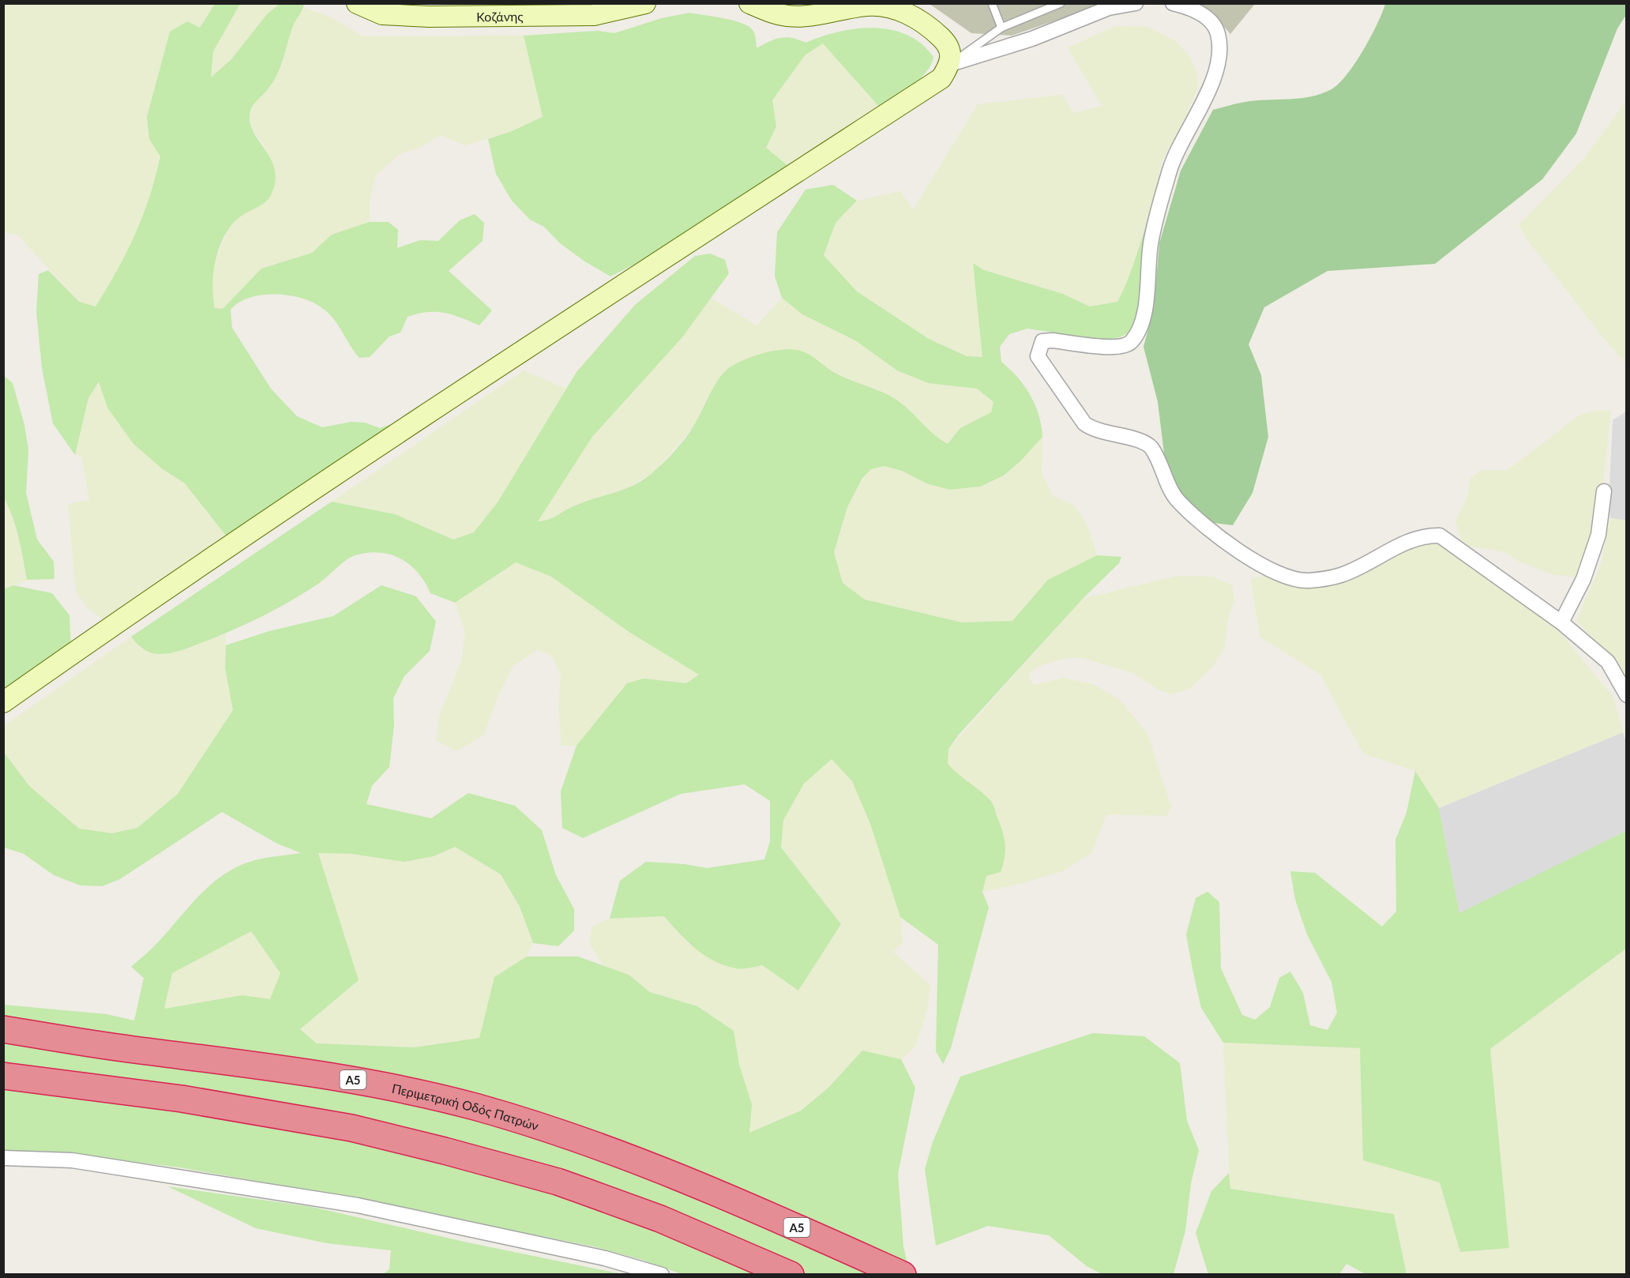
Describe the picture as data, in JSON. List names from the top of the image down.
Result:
{
  "streets": {
    "highway": ["Α5", "Περιμετρική Οδός Πατρών"],
    "street": ["Κοζάνης"]
  }
}
